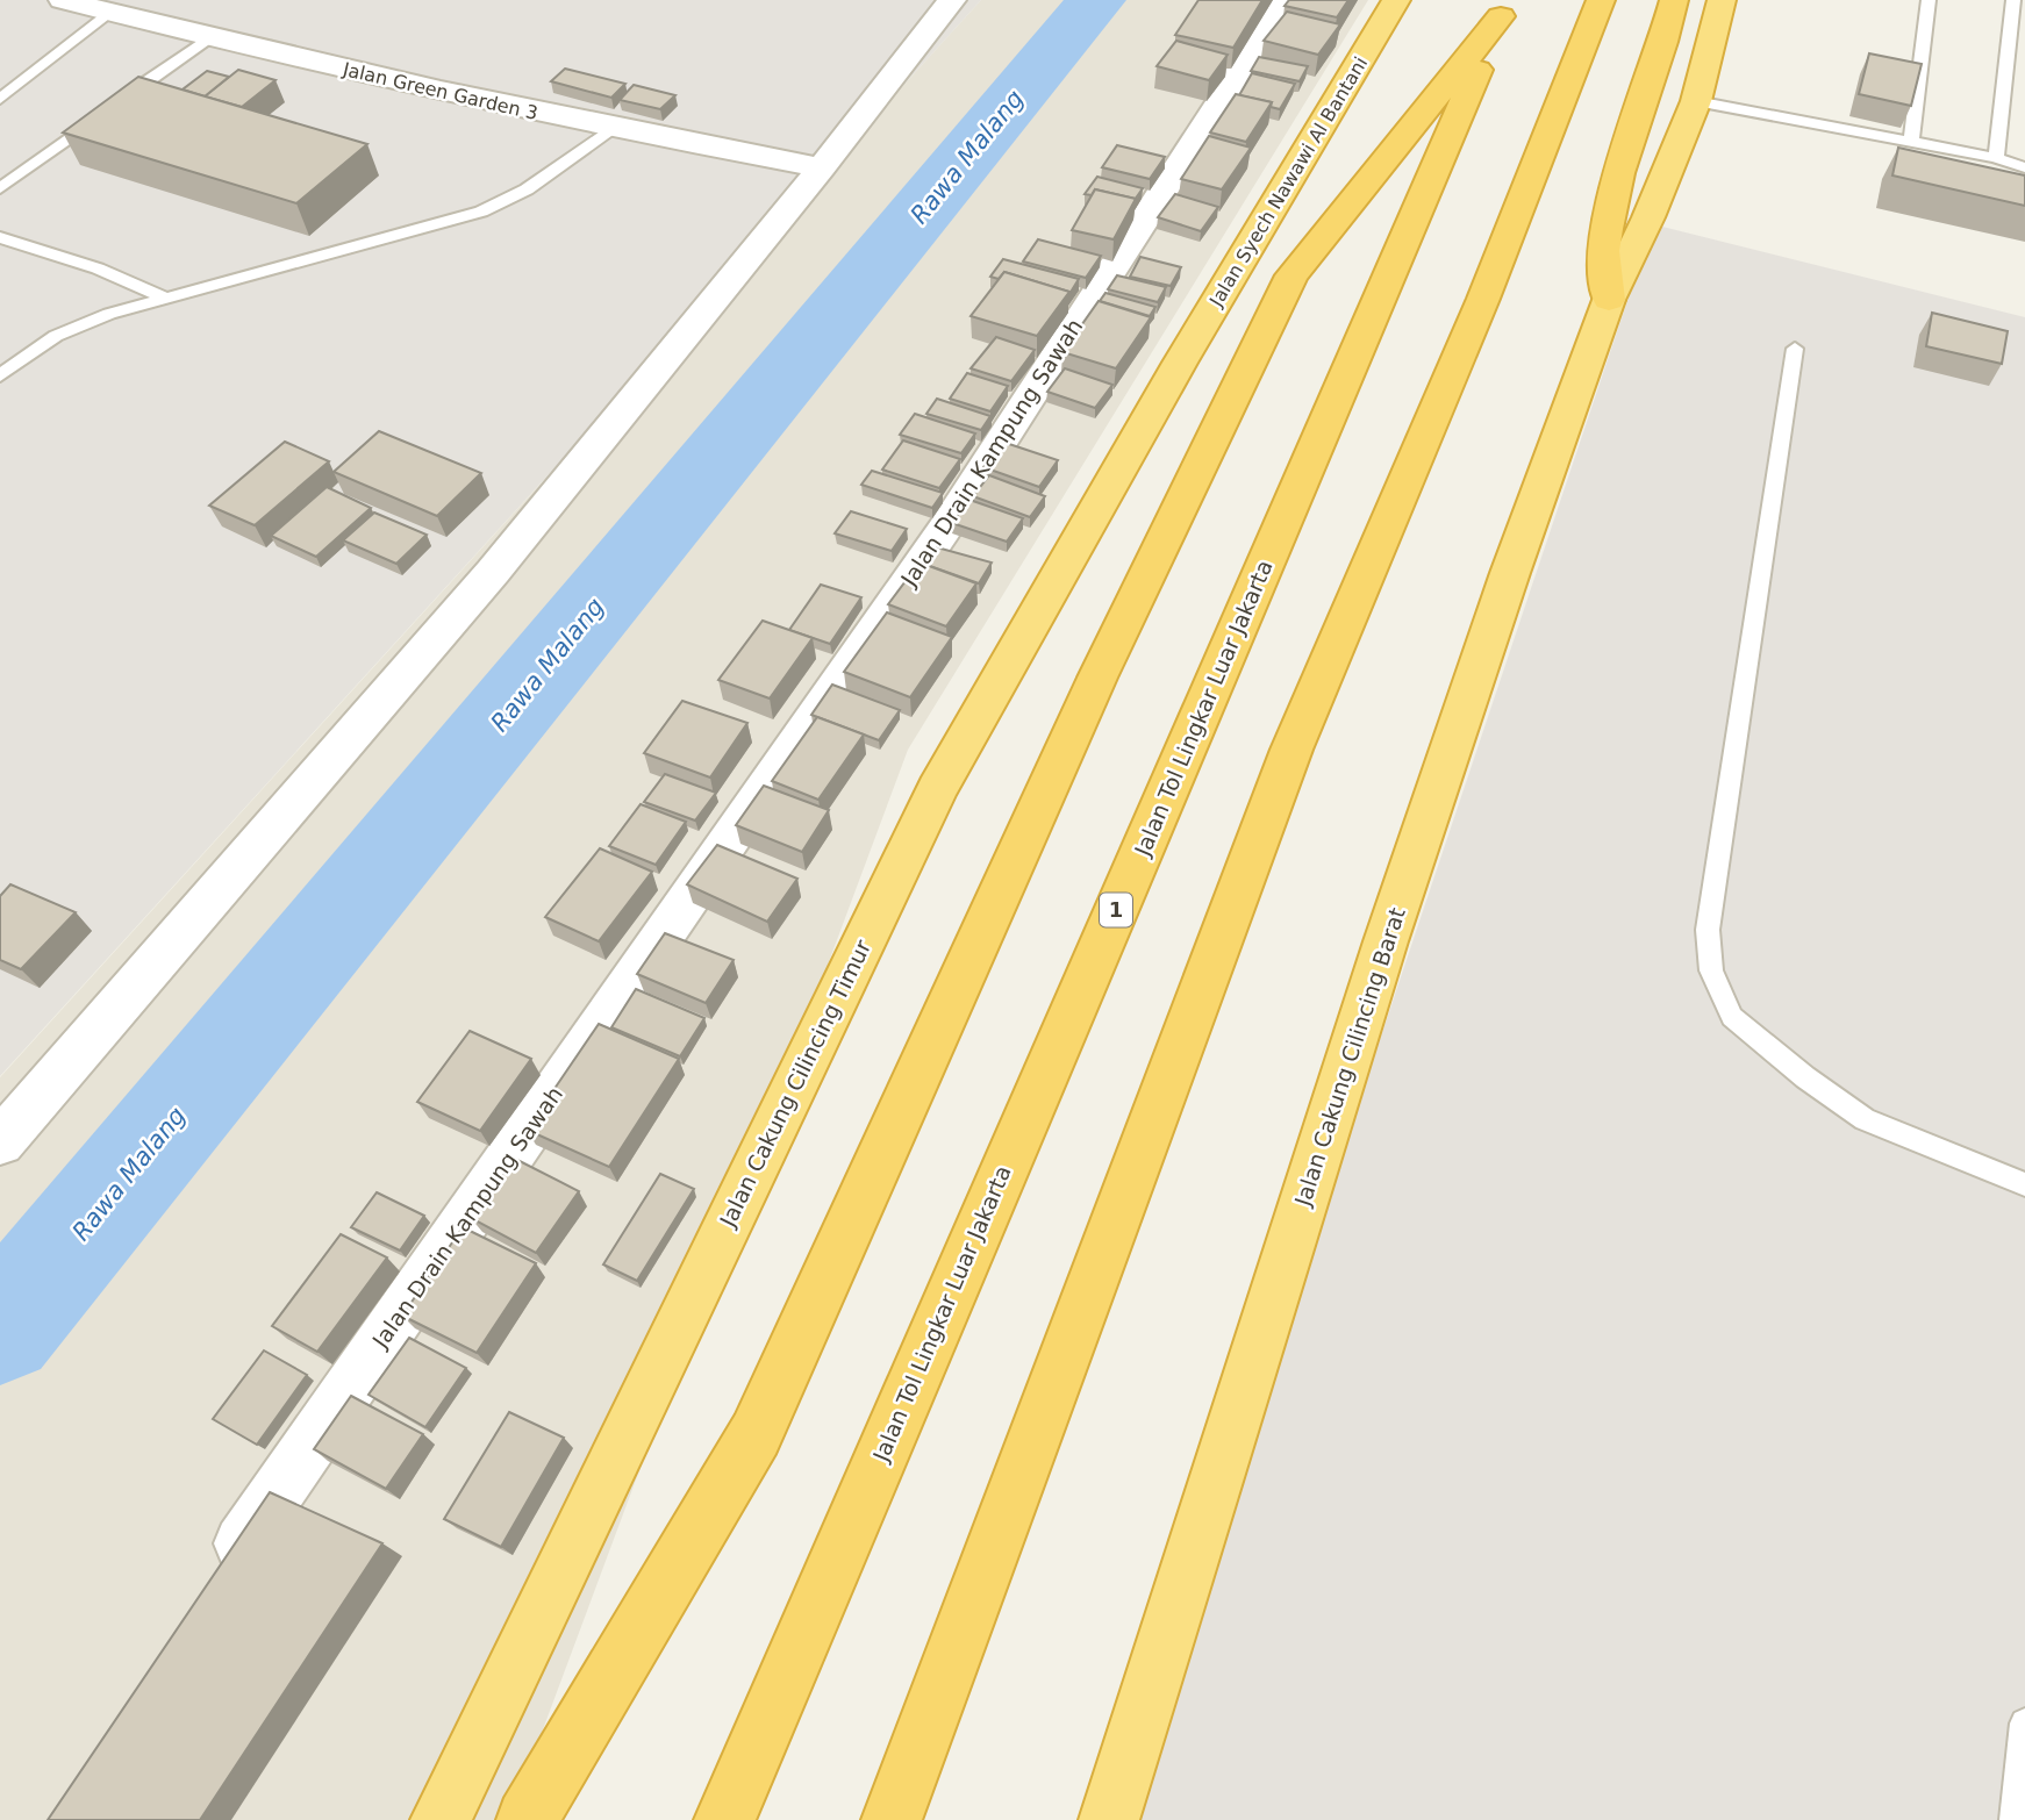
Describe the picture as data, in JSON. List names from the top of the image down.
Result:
{
  "streets": {
    "highway": [
      "Jalan Syech Nawawi Al Bantani",
      "Jalan Tol Lingkar Luar Jakarta",
      "1",
      "Jalan Cakung Cilincing Barat",
      "Jalan Cakung Cilincing Timur"
    ],
    "street": ["Jalan Green Garden 3", "Jalan Drain Kampung Sawah"]
  },
  "crossings": [
    ["Jalan Syech Nawawi Al Bantani", "Jalan Cakung Cilincing Timur"]
  ],
  "water": ["Rawa Malang"]
}
